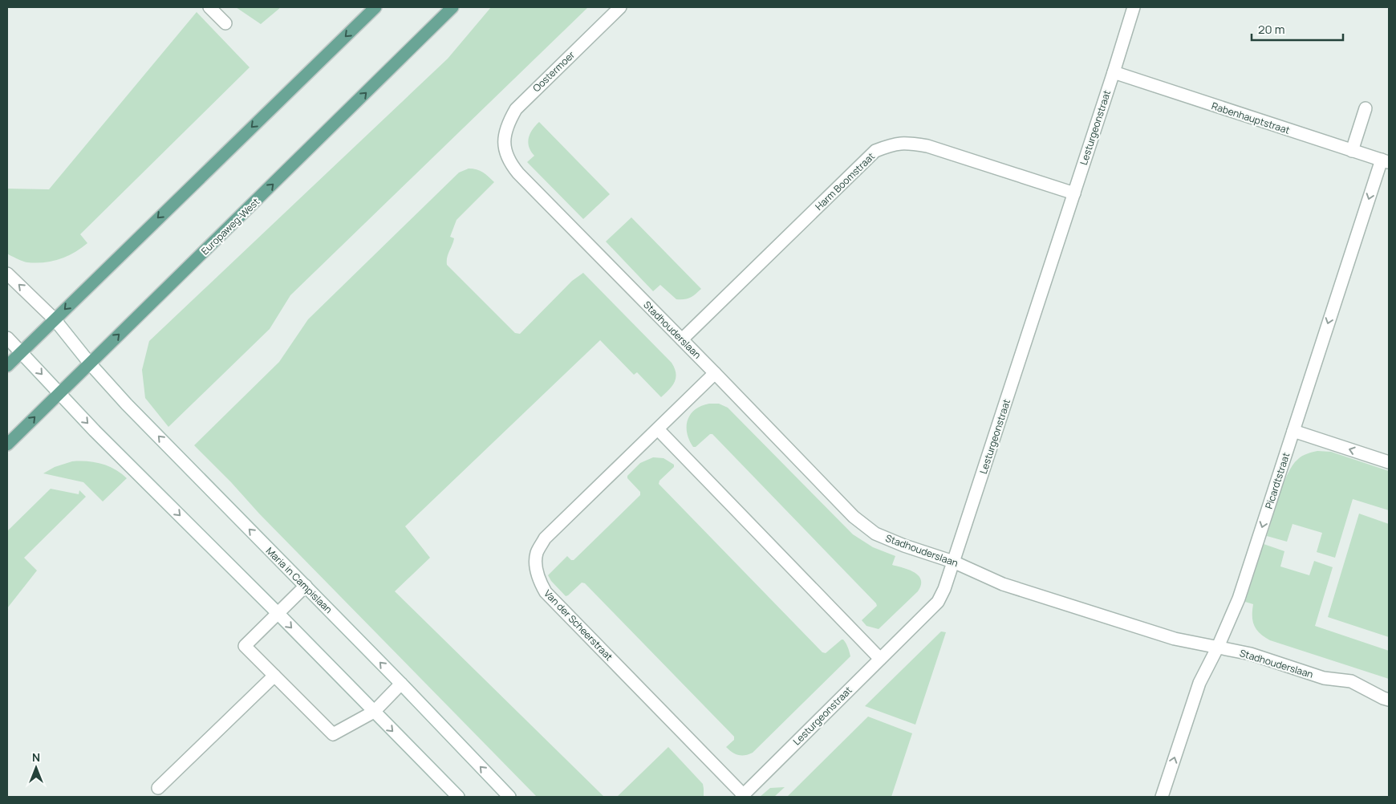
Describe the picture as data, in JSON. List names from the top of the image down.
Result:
{
  "streets": {
    "main road": ["Europaweg-West"],
    "street": [
      "Oostermoer",
      "Rabenhauptstraat",
      "Lesturgeonstraat",
      "Harm Boomstraat",
      "Stadhouderslaan",
      "Picardtstraat",
      "Maria in Campislaan",
      "Van der Scheerstraat"
    ]
  },
  "crossings": [
    ["Oostermoer", "Stadhouderslaan"],
    ["Rabenhauptstraat", "Lesturgeonstraat"],
    ["Rabenhauptstraat", "Picardtstraat"],
    ["Lesturgeonstraat", "Harm Boomstraat"],
    ["Lesturgeonstraat", "Stadhouderslaan"],
    ["Lesturgeonstraat", "Van der Scheerstraat"],
    ["Harm Boomstraat", "Stadhouderslaan"],
    ["Europaweg-West", "Maria in Campislaan"],
    ["Stadhouderslaan", "Picardtstraat"],
    ["Stadhouderslaan", "Van der Scheerstraat"]
  ],
  "scale_bar": "20 m",
  "north": "top"
}
